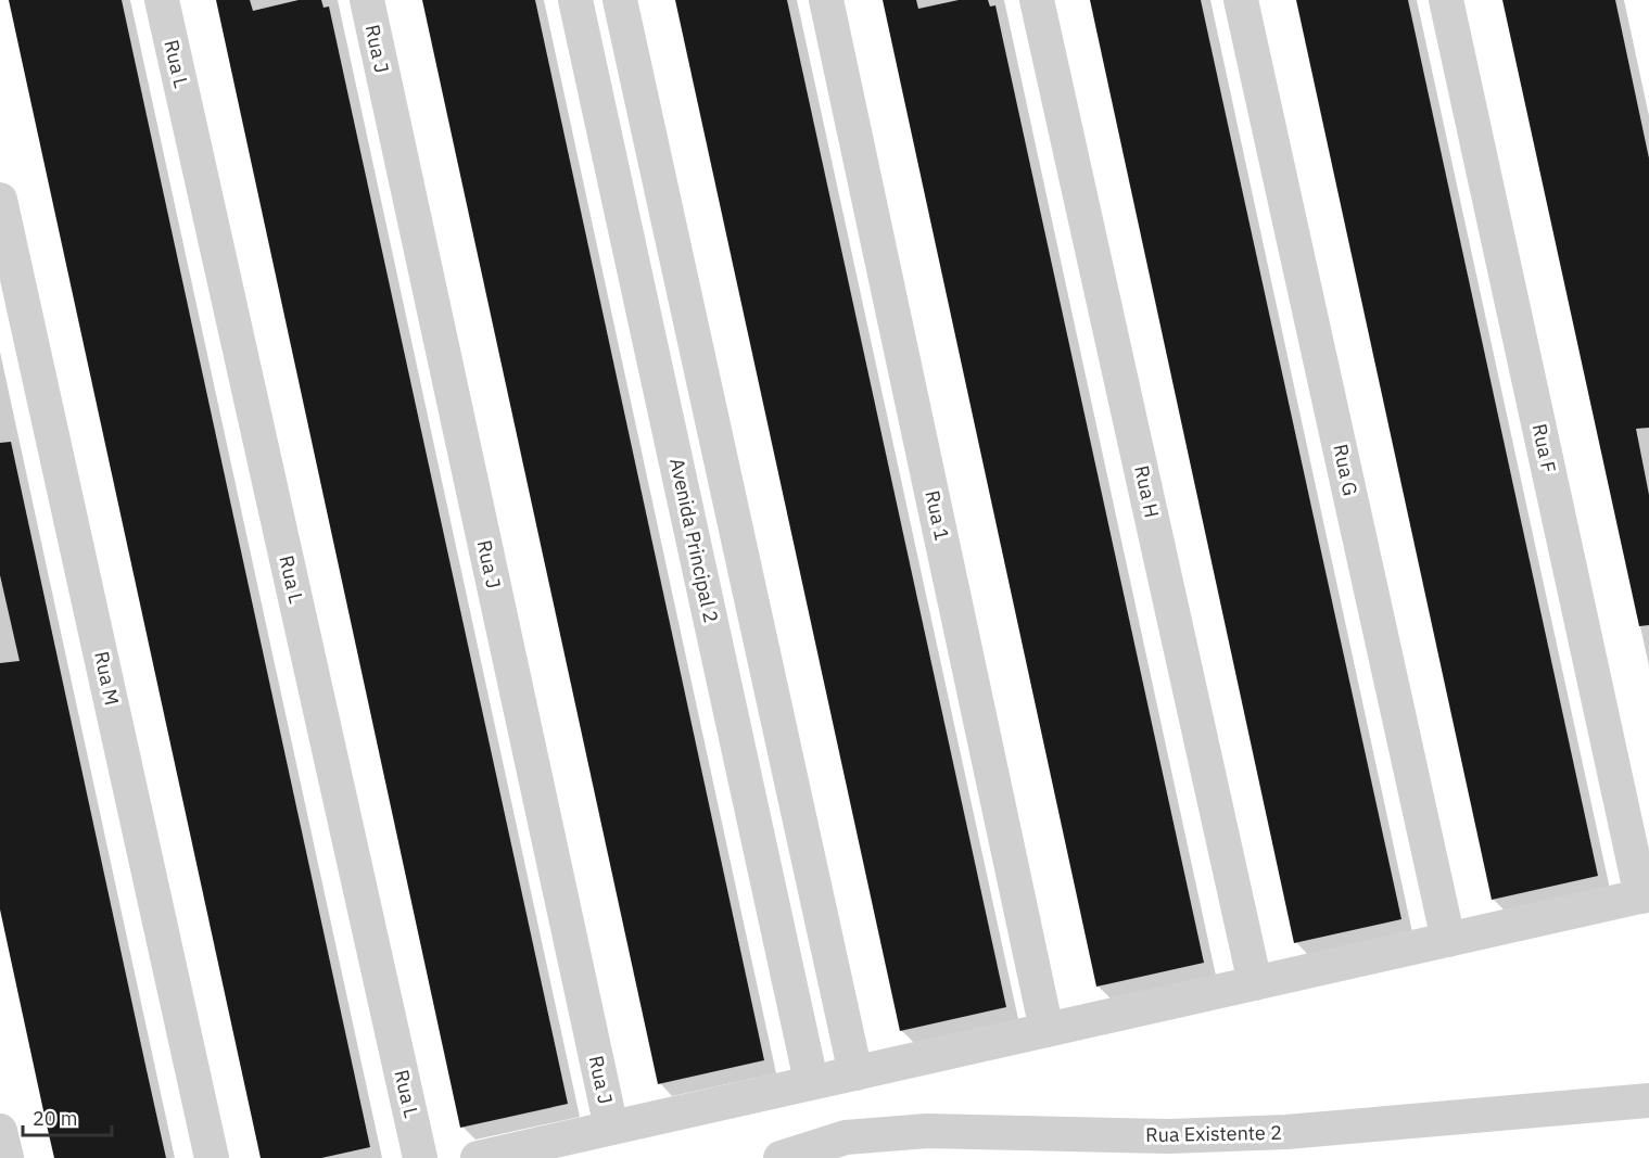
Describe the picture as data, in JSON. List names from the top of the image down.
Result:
{
  "streets": {
    "street": [
      "Rua J",
      "Rua L",
      "Rua F",
      "Rua G",
      "Rua H",
      "Rua 1",
      "Avenida Principal 2",
      "Rua M",
      "Rua Existente 2"
    ]
  },
  "scale_bar": "20 m"
}
